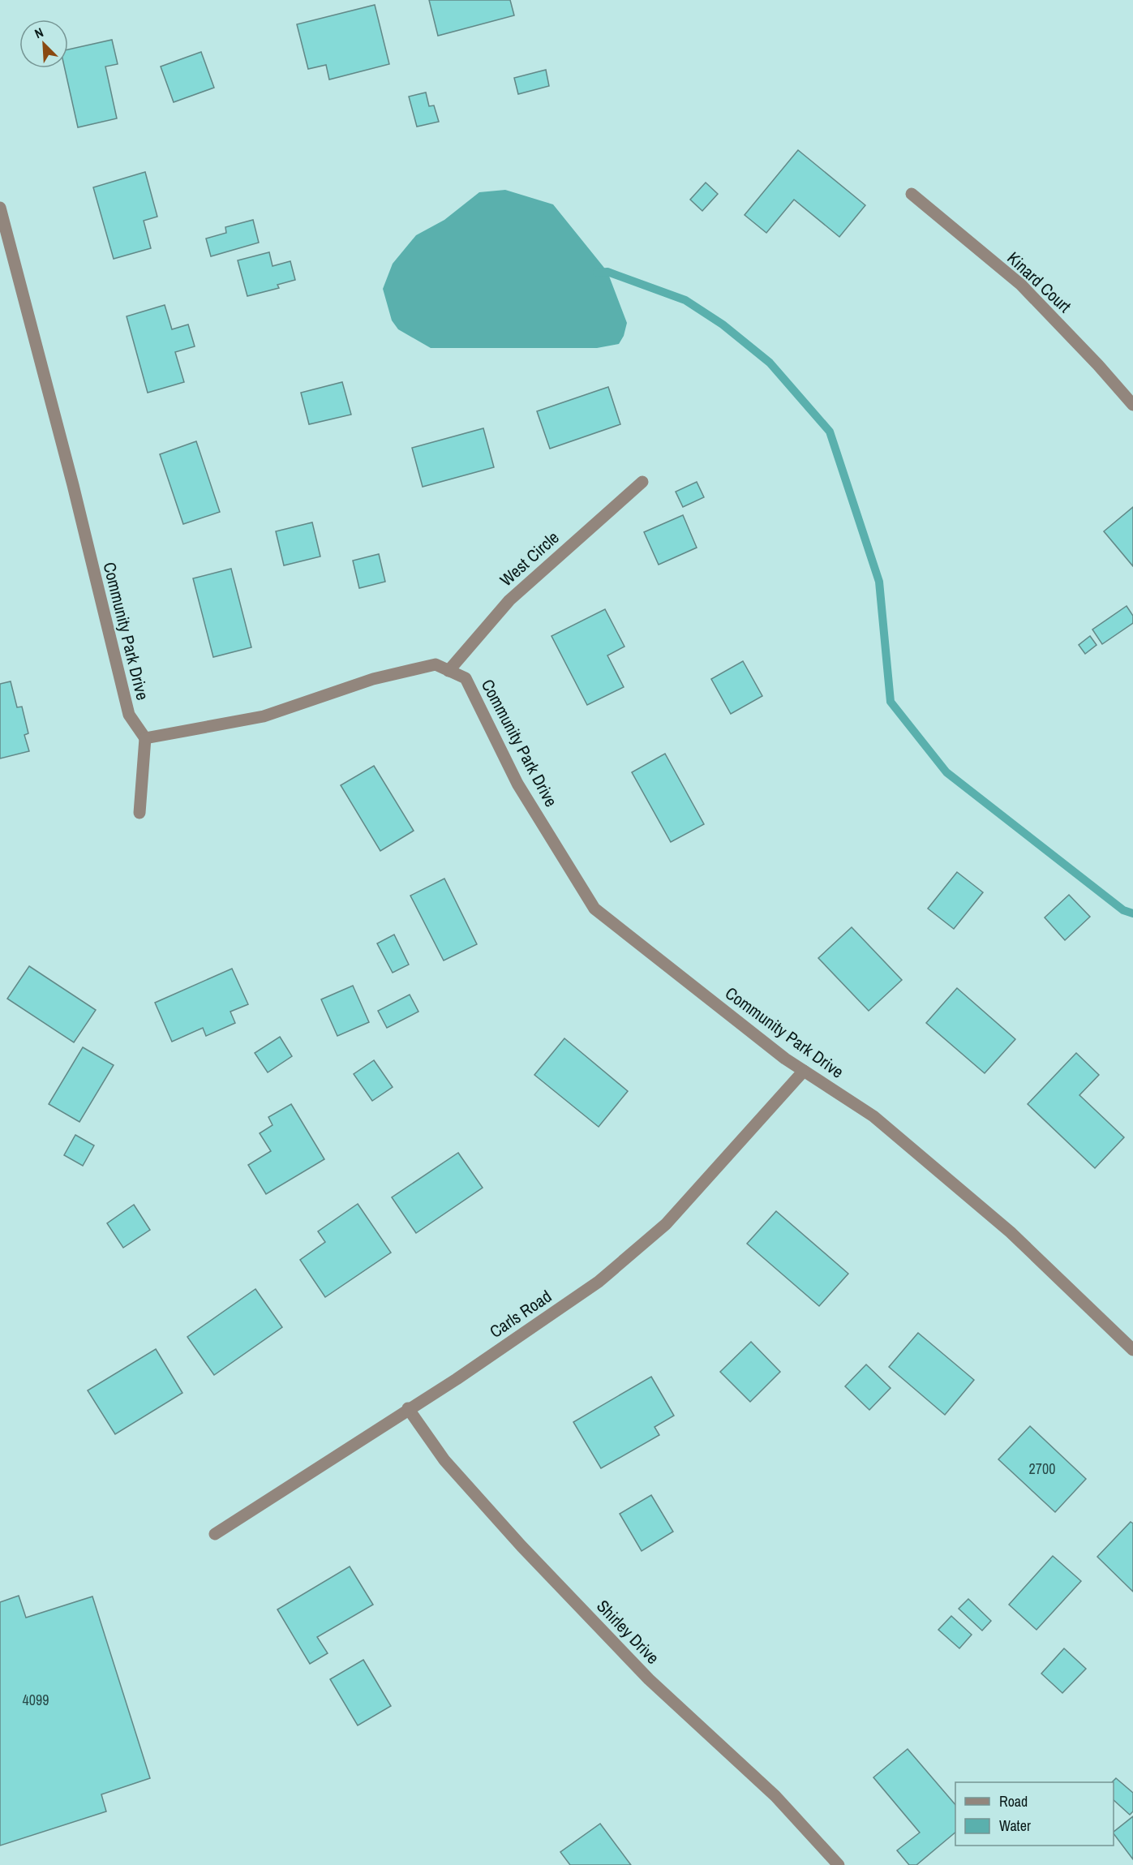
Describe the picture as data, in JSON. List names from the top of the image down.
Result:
{
  "streets": {
    "street": [
      "Kinard Court",
      "West Circle",
      "Community Park Drive",
      "Carls Road",
      "Shirley Drive"
    ]
  },
  "crossings": [
    ["West Circle", "Community Park Drive"],
    ["Community Park Drive", "Carls Road"],
    ["Carls Road", "Shirley Drive"]
  ],
  "house_numbers": ["2700", "4099"],
  "legend": ["Road", "Water"],
  "north": "top left"
}
